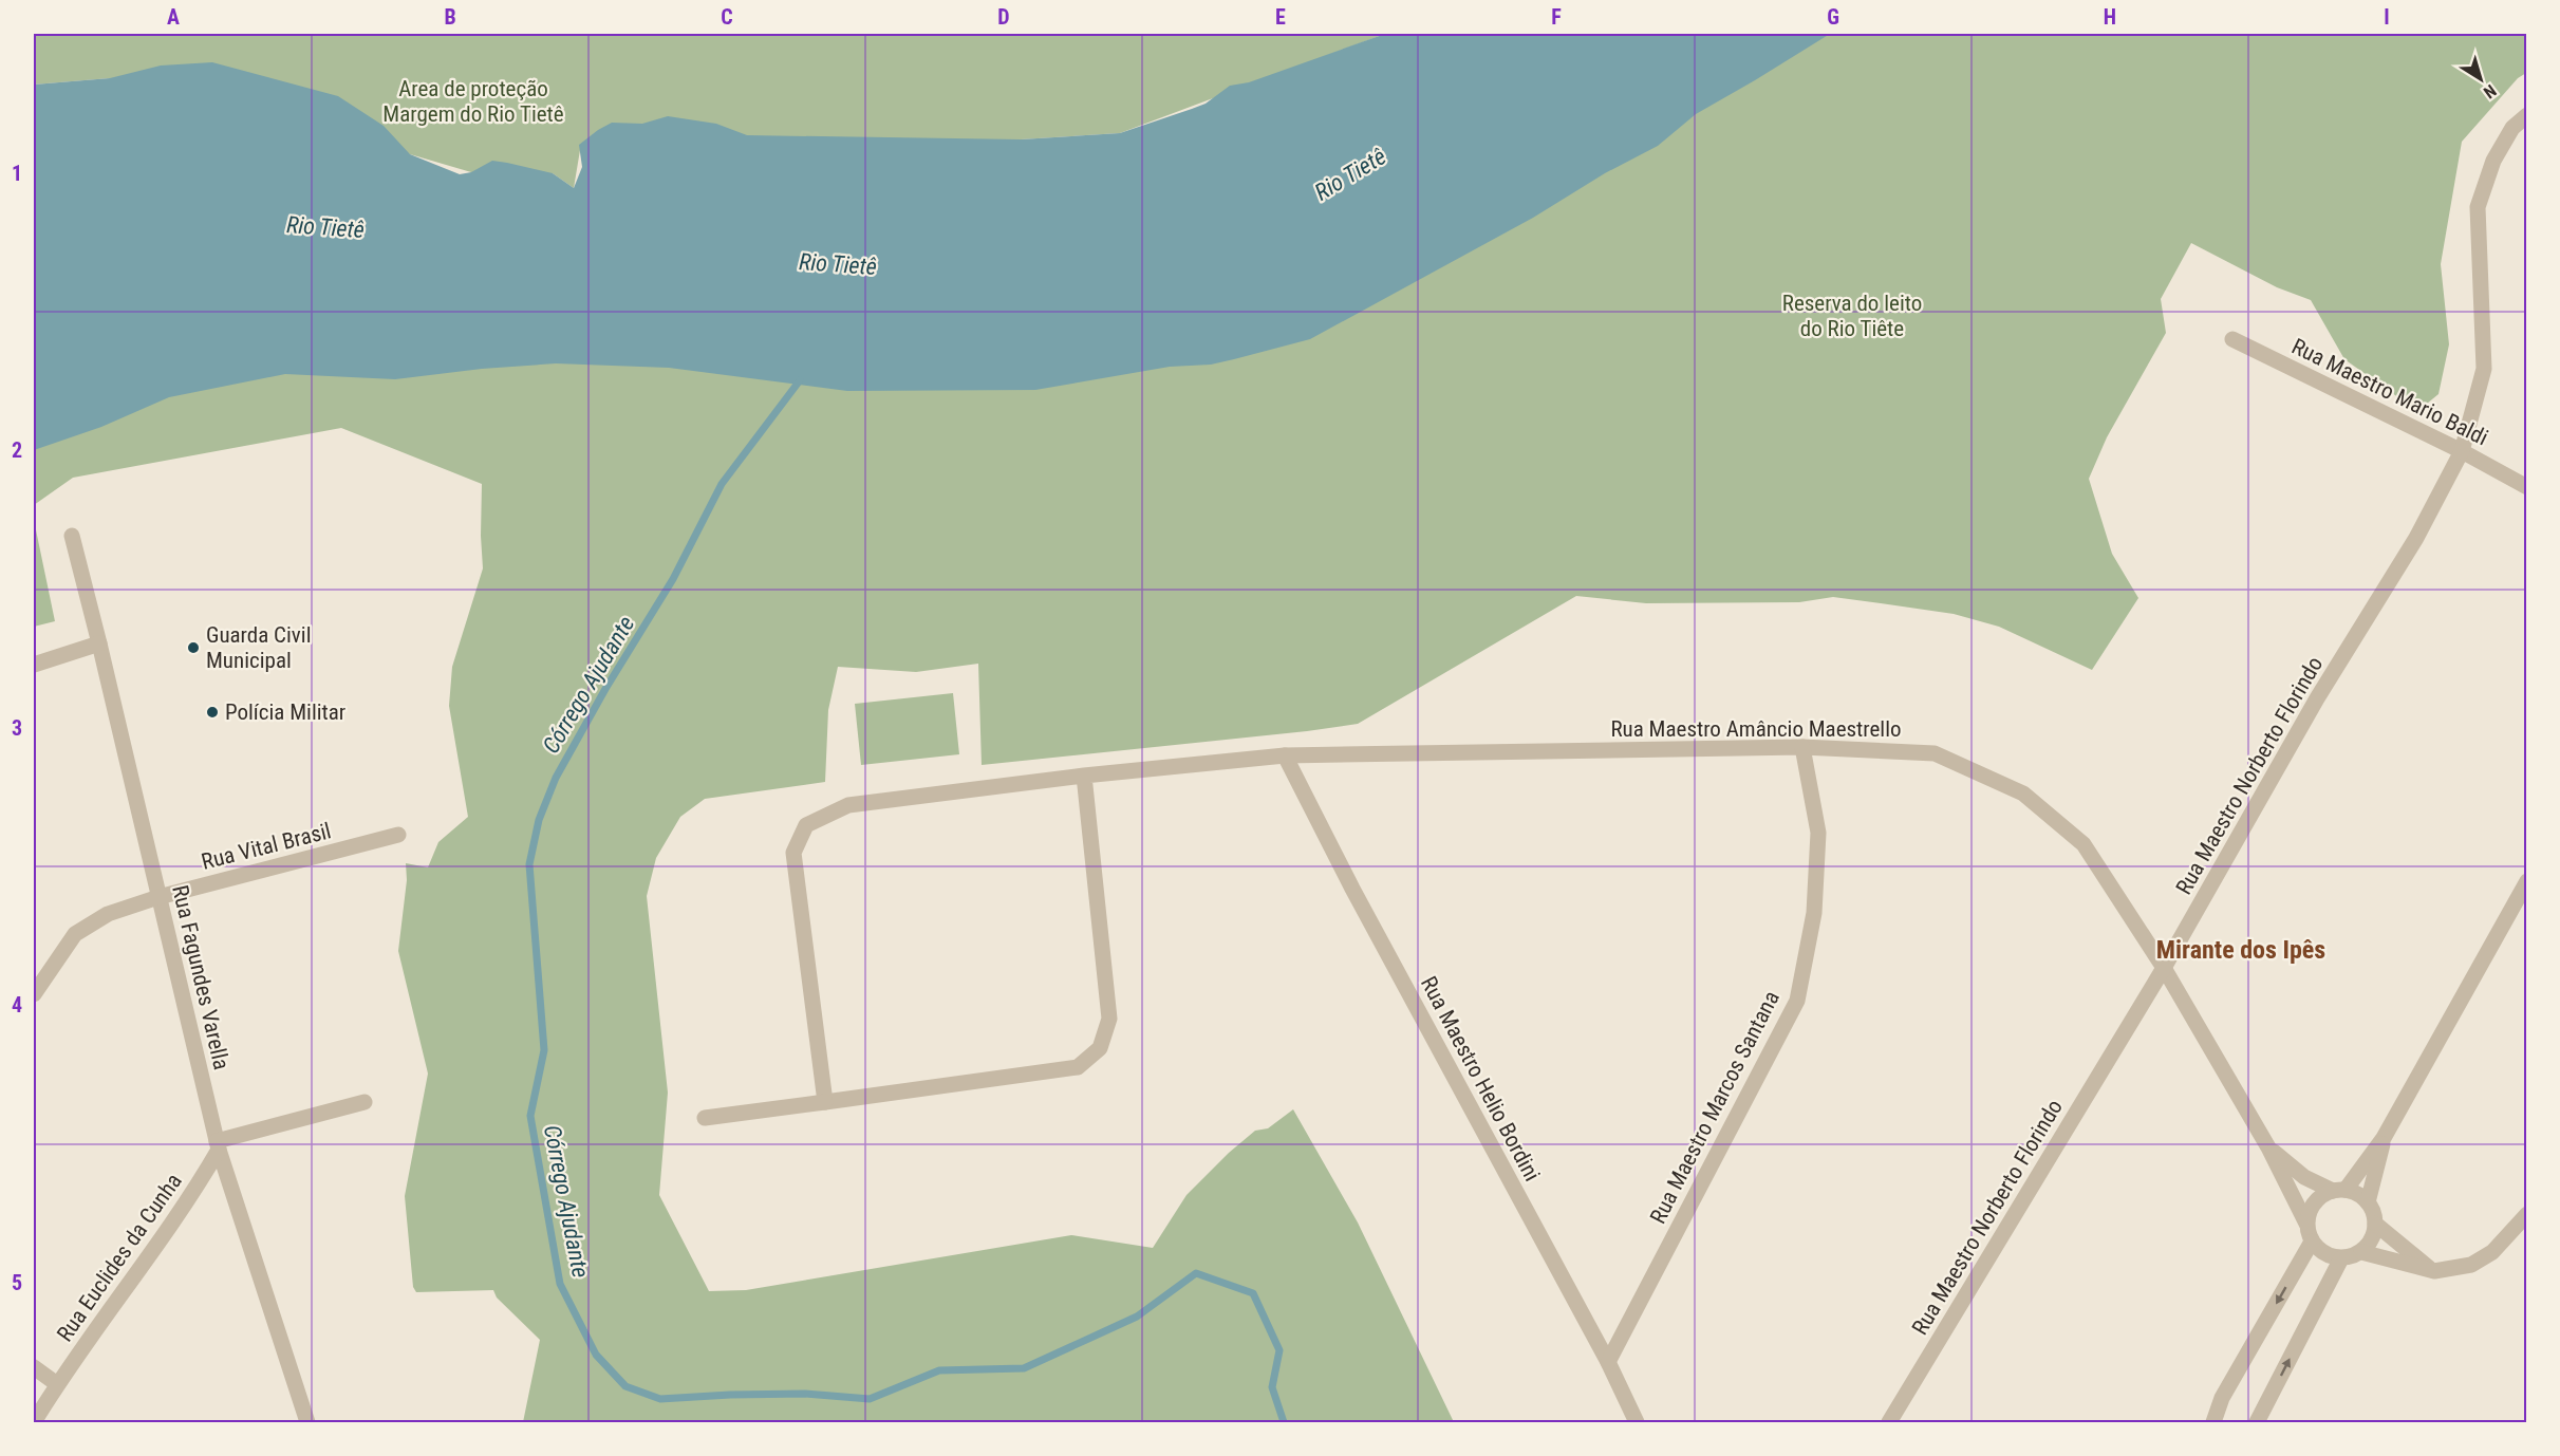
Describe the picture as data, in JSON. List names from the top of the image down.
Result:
{
  "streets": {
    "street": [
      "Rua Maestro Mario Baldi",
      "Rua Maestro Amâncio Maestrello",
      "Rua Maestro Norberto Florindo",
      "Rua Vital Brasil",
      "Rua Fagundes Varella",
      "Rua Maestro Helio Bordini",
      "Rua Maestro Marcos Santana",
      "Rua Euclides da Cunha"
    ]
  },
  "crossings": [
    ["Rua Maestro Mario Baldi", "Rua Maestro Norberto Florindo"],
    ["Rua Maestro Amâncio Maestrello", "Rua Maestro Norberto Florindo"],
    ["Rua Maestro Amâncio Maestrello", "Rua Maestro Helio Bordini"],
    ["Rua Maestro Amâncio Maestrello", "Rua Maestro Marcos Santana"],
    ["Rua Vital Brasil", "Rua Fagundes Varella"],
    ["Rua Fagundes Varella", "Rua Euclides da Cunha"],
    ["Rua Maestro Helio Bordini", "Rua Maestro Marcos Santana"]
  ],
  "districts": ["Mirante dos Ipês"],
  "water": ["Rio Tietê", "Córrego Ajudante"],
  "parks": ["Area de proteção Margem do Rio Tietê", "Reserva do leito do Rio Tiête"],
  "places": ["Guarda Civil Municipal", "Polícia Militar"],
  "north": "bottom right",
  "grid": {
    "columns": [
      "A",
      "B",
      "C",
      "D",
      "E",
      "F",
      "G",
      "H",
      "I"
    ],
    "rows": [
      "1",
      "2",
      "3",
      "4",
      "5"
    ]
  }
}
